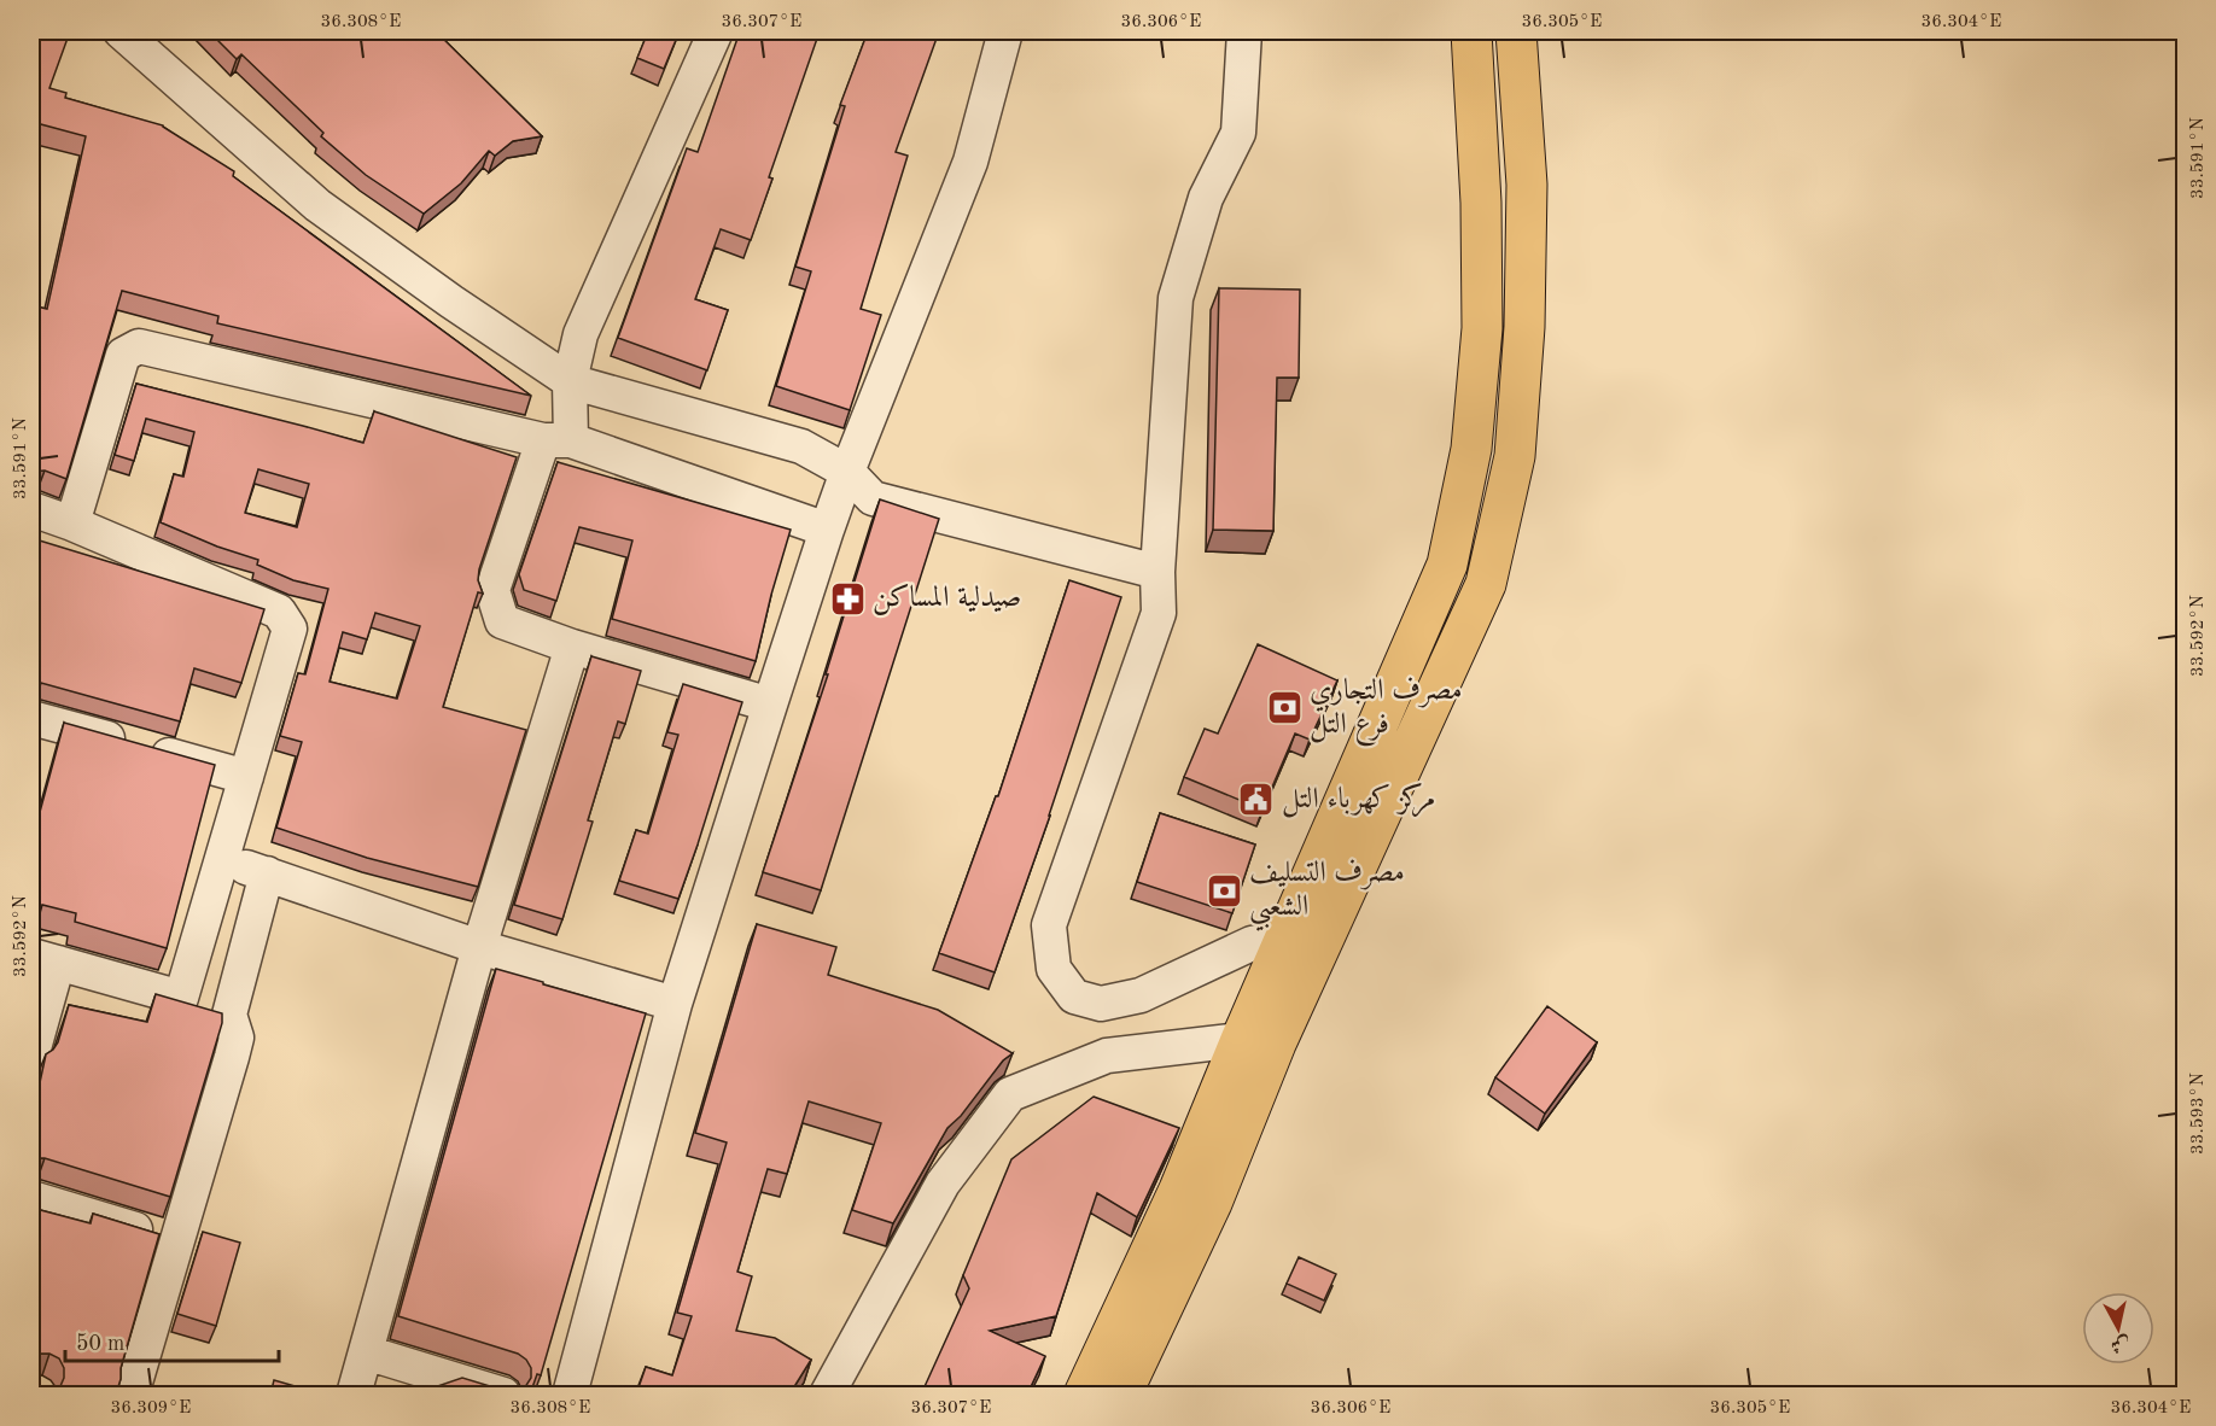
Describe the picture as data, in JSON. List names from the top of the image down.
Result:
{
  "places": {
    "pharmacy": ["صيدلية المساكن"],
    "bank": ["مصرف التجاري فرع التل", "مصرف التسليف الشعبي"],
    "public building": ["مركز كهرباء التل"]
  },
  "scale_bar": "50 m",
  "north": "bottom",
  "coordinates": [
    "36.308°E",
    "36.307°E",
    "36.306°E",
    "36.305°E",
    "36.304°E",
    "33.591°N",
    "33.592°N",
    "33.593°N",
    "36.309°E"
  ]
}
